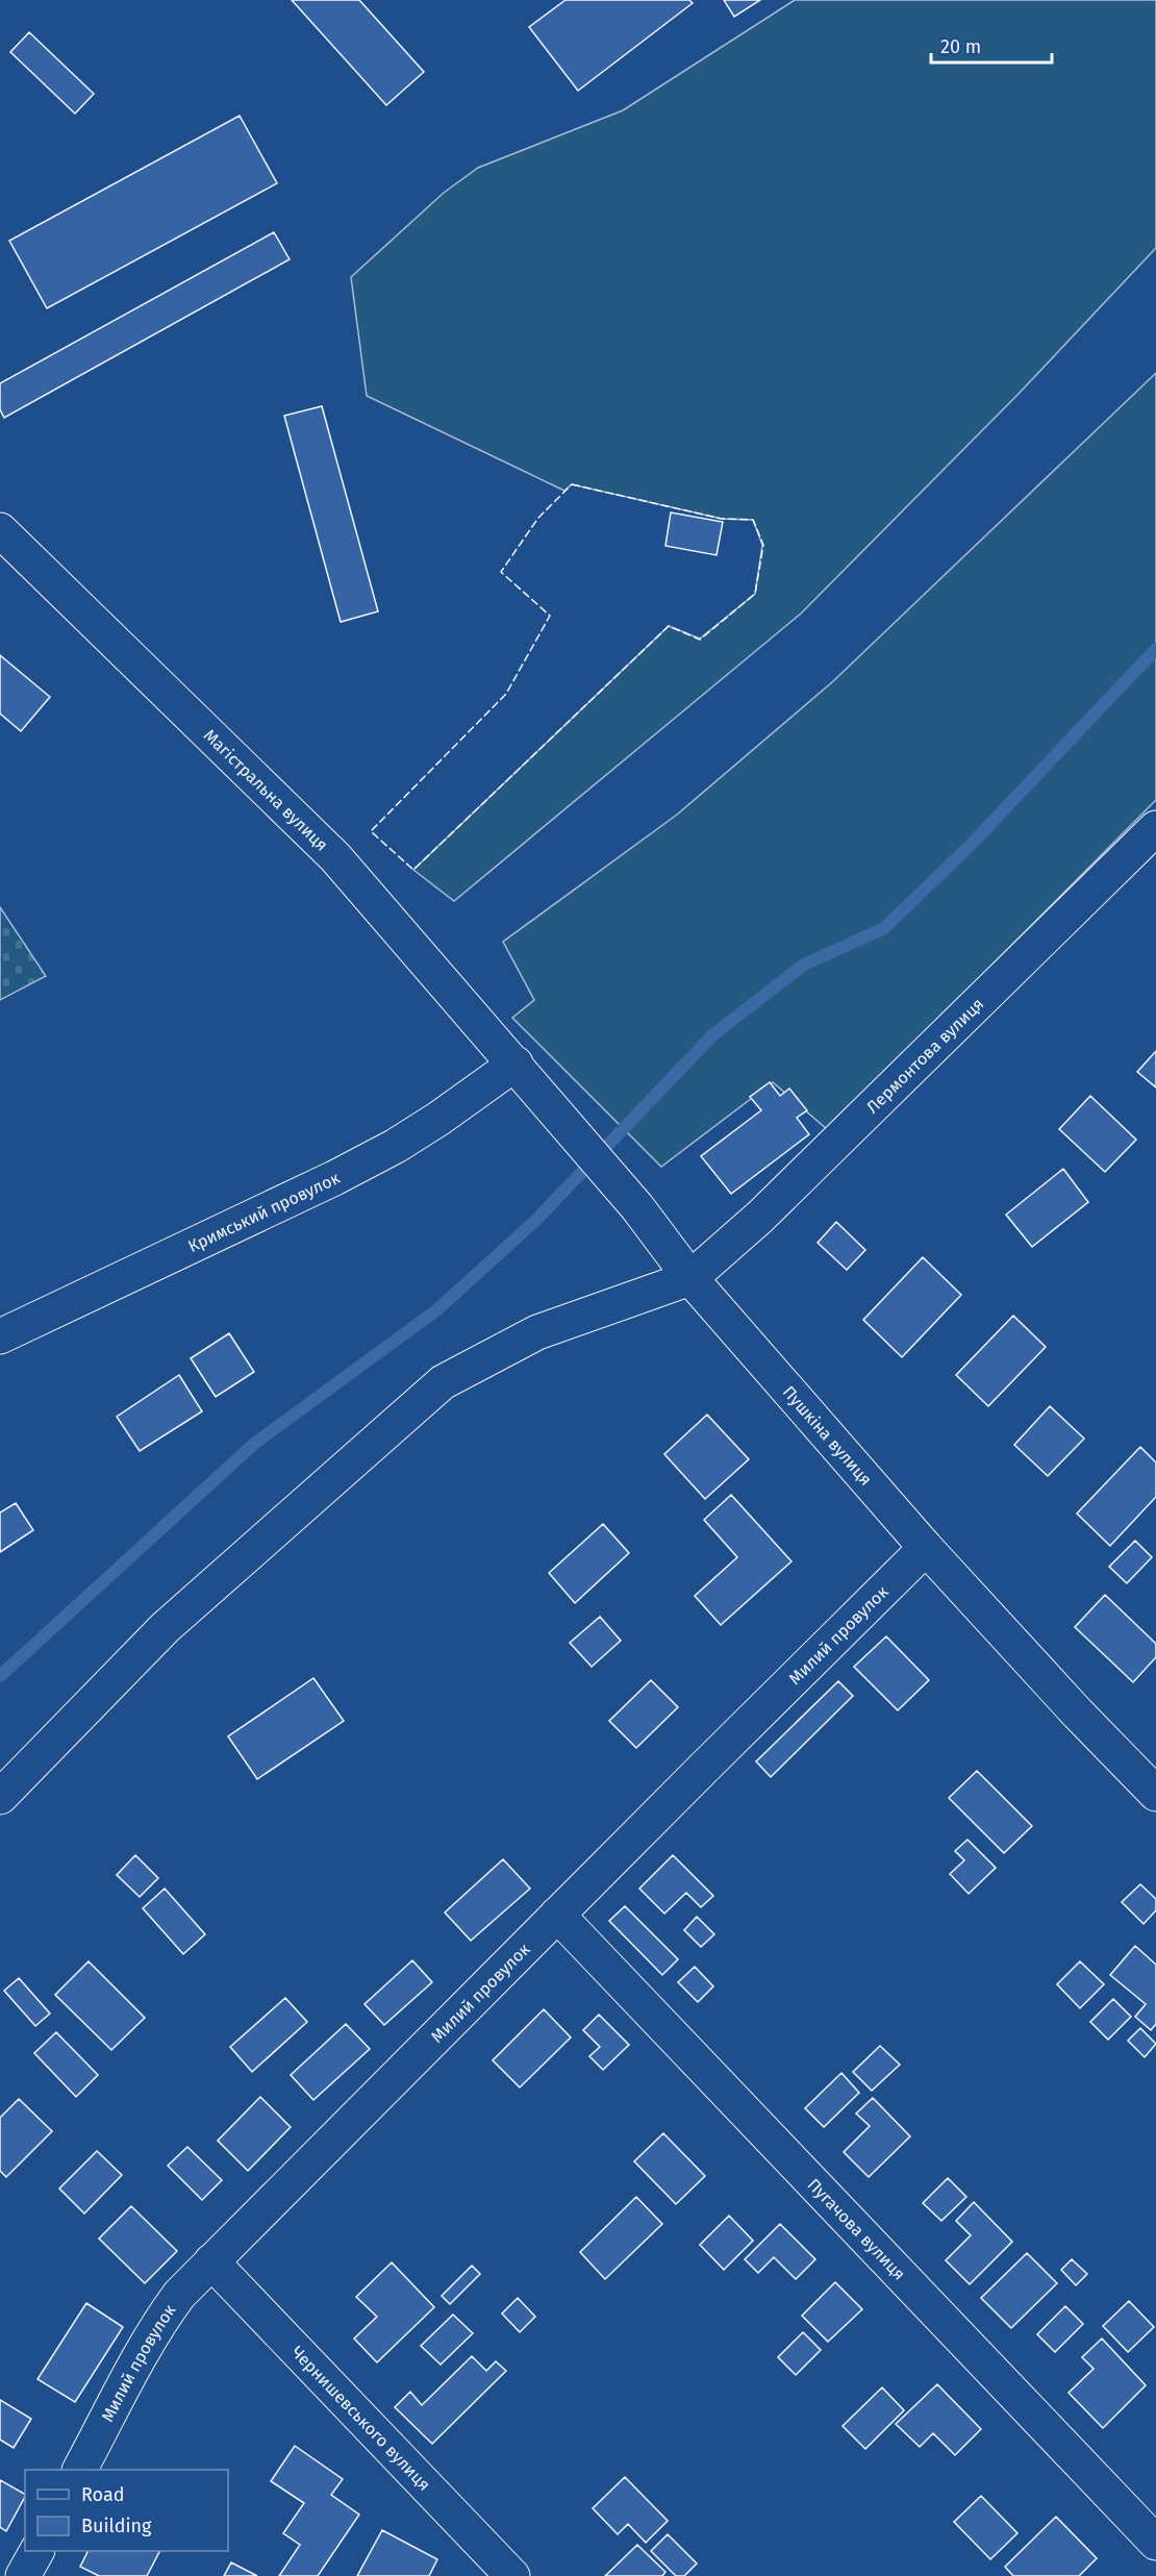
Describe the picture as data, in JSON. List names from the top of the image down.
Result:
{
  "streets": {
    "street": [
      "Магістральна вулиця",
      "Лермонтова вулиця",
      "Кримський провулок",
      "Пушкіна вулиця",
      "Милий провулок",
      "Пугачова вулиця",
      "Чернишевського вулиця"
    ]
  },
  "crossings": [
    ["Магістральна вулиця", "Кримський провулок"],
    ["Магістральна вулиця", "Пушкіна вулиця"],
    ["Лермонтова вулиця", "Пушкіна вулиця"],
    ["Кримський провулок", "Пушкіна вулиця"],
    ["Пушкіна вулиця", "Милий провулок"],
    ["Милий провулок", "Пугачова вулиця"],
    ["Милий провулок", "Чернишевського вулиця"]
  ],
  "legend": ["Road", "Building"],
  "scale_bar": "20 m"
}
